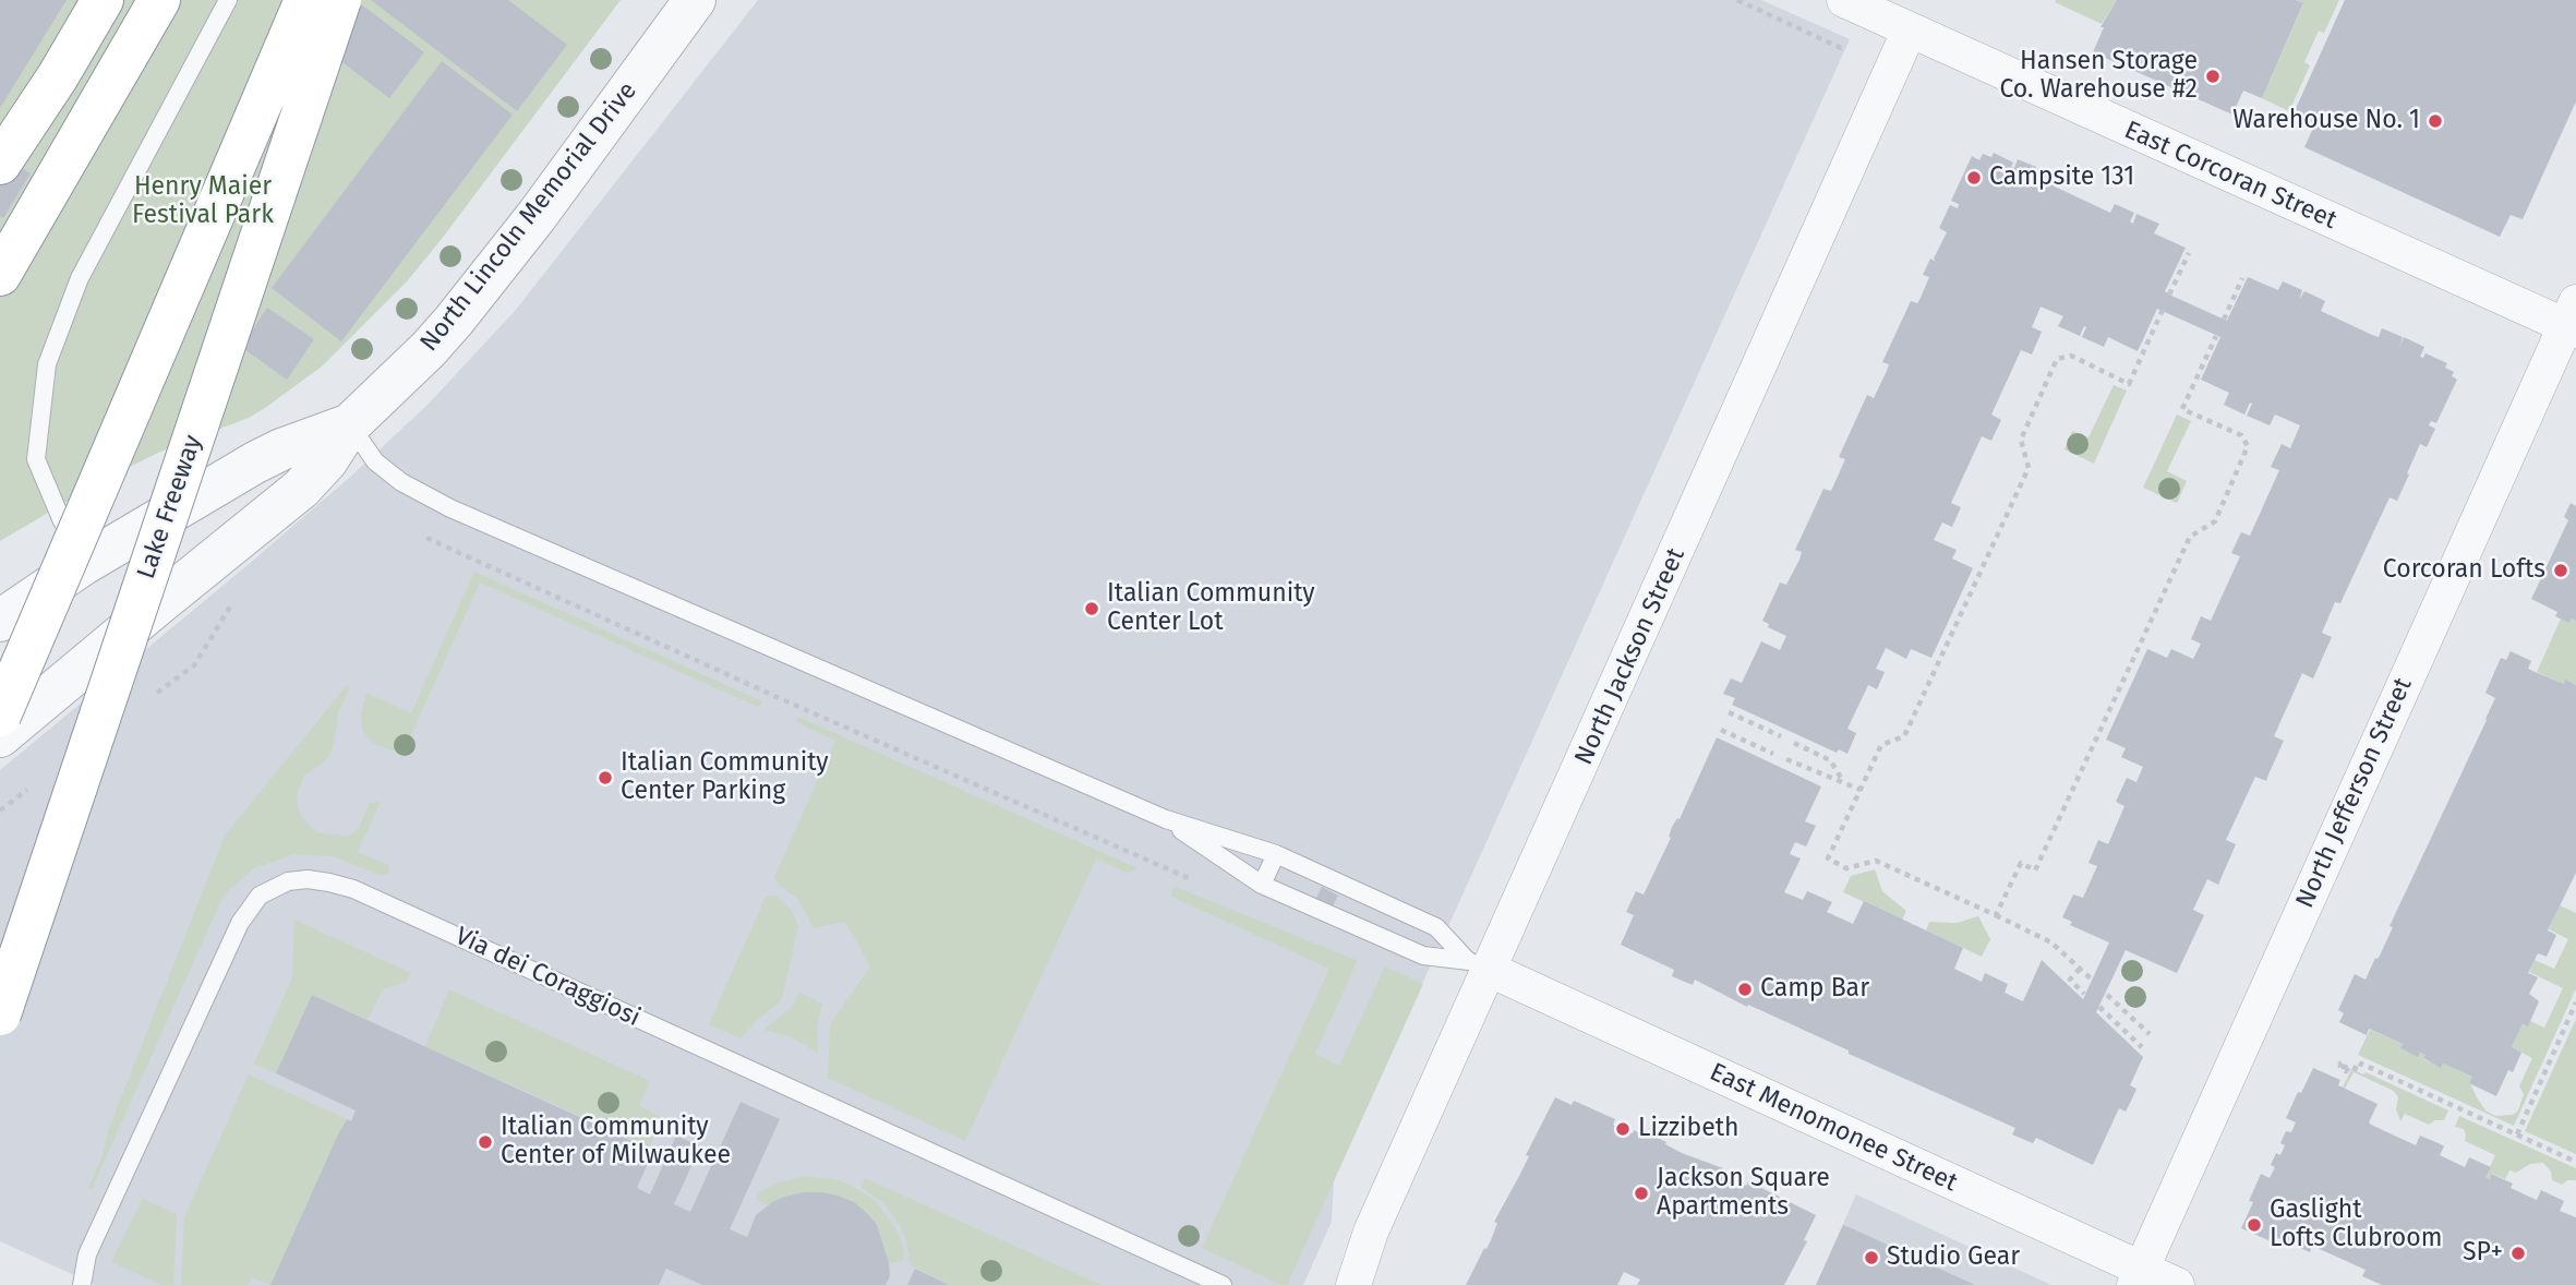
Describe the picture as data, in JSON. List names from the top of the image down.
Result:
{
  "streets": {
    "highway": ["Lake Freeway"],
    "street": [
      "East Corcoran Street",
      "North Lincoln Memorial Drive",
      "North Jackson Street",
      "North Jefferson Street",
      "East Menomonee Street"
    ],
    "lane": ["Via dei Coraggiosi"]
  },
  "crossings": [
    ["East Corcoran Street", "North Jackson Street"],
    ["East Corcoran Street", "North Jefferson Street"],
    ["North Jackson Street", "East Menomonee Street"],
    ["North Jefferson Street", "East Menomonee Street"]
  ],
  "parks": ["Henry Maier Festival Park"],
  "places": [
    "Hansen Storage Co. Warehouse #2",
    "Warehouse No. 1",
    "Campsite 131",
    "Corcoran Lofts",
    "Italian Community Center Lot",
    "Italian Community Center Parking",
    "Camp Bar",
    "Lizzibeth",
    "Italian Community Center of Milwaukee",
    "Jackson Square Apartments",
    "Gaslight Lofts Clubroom",
    "SP+",
    "Studio Gear"
  ]
}
